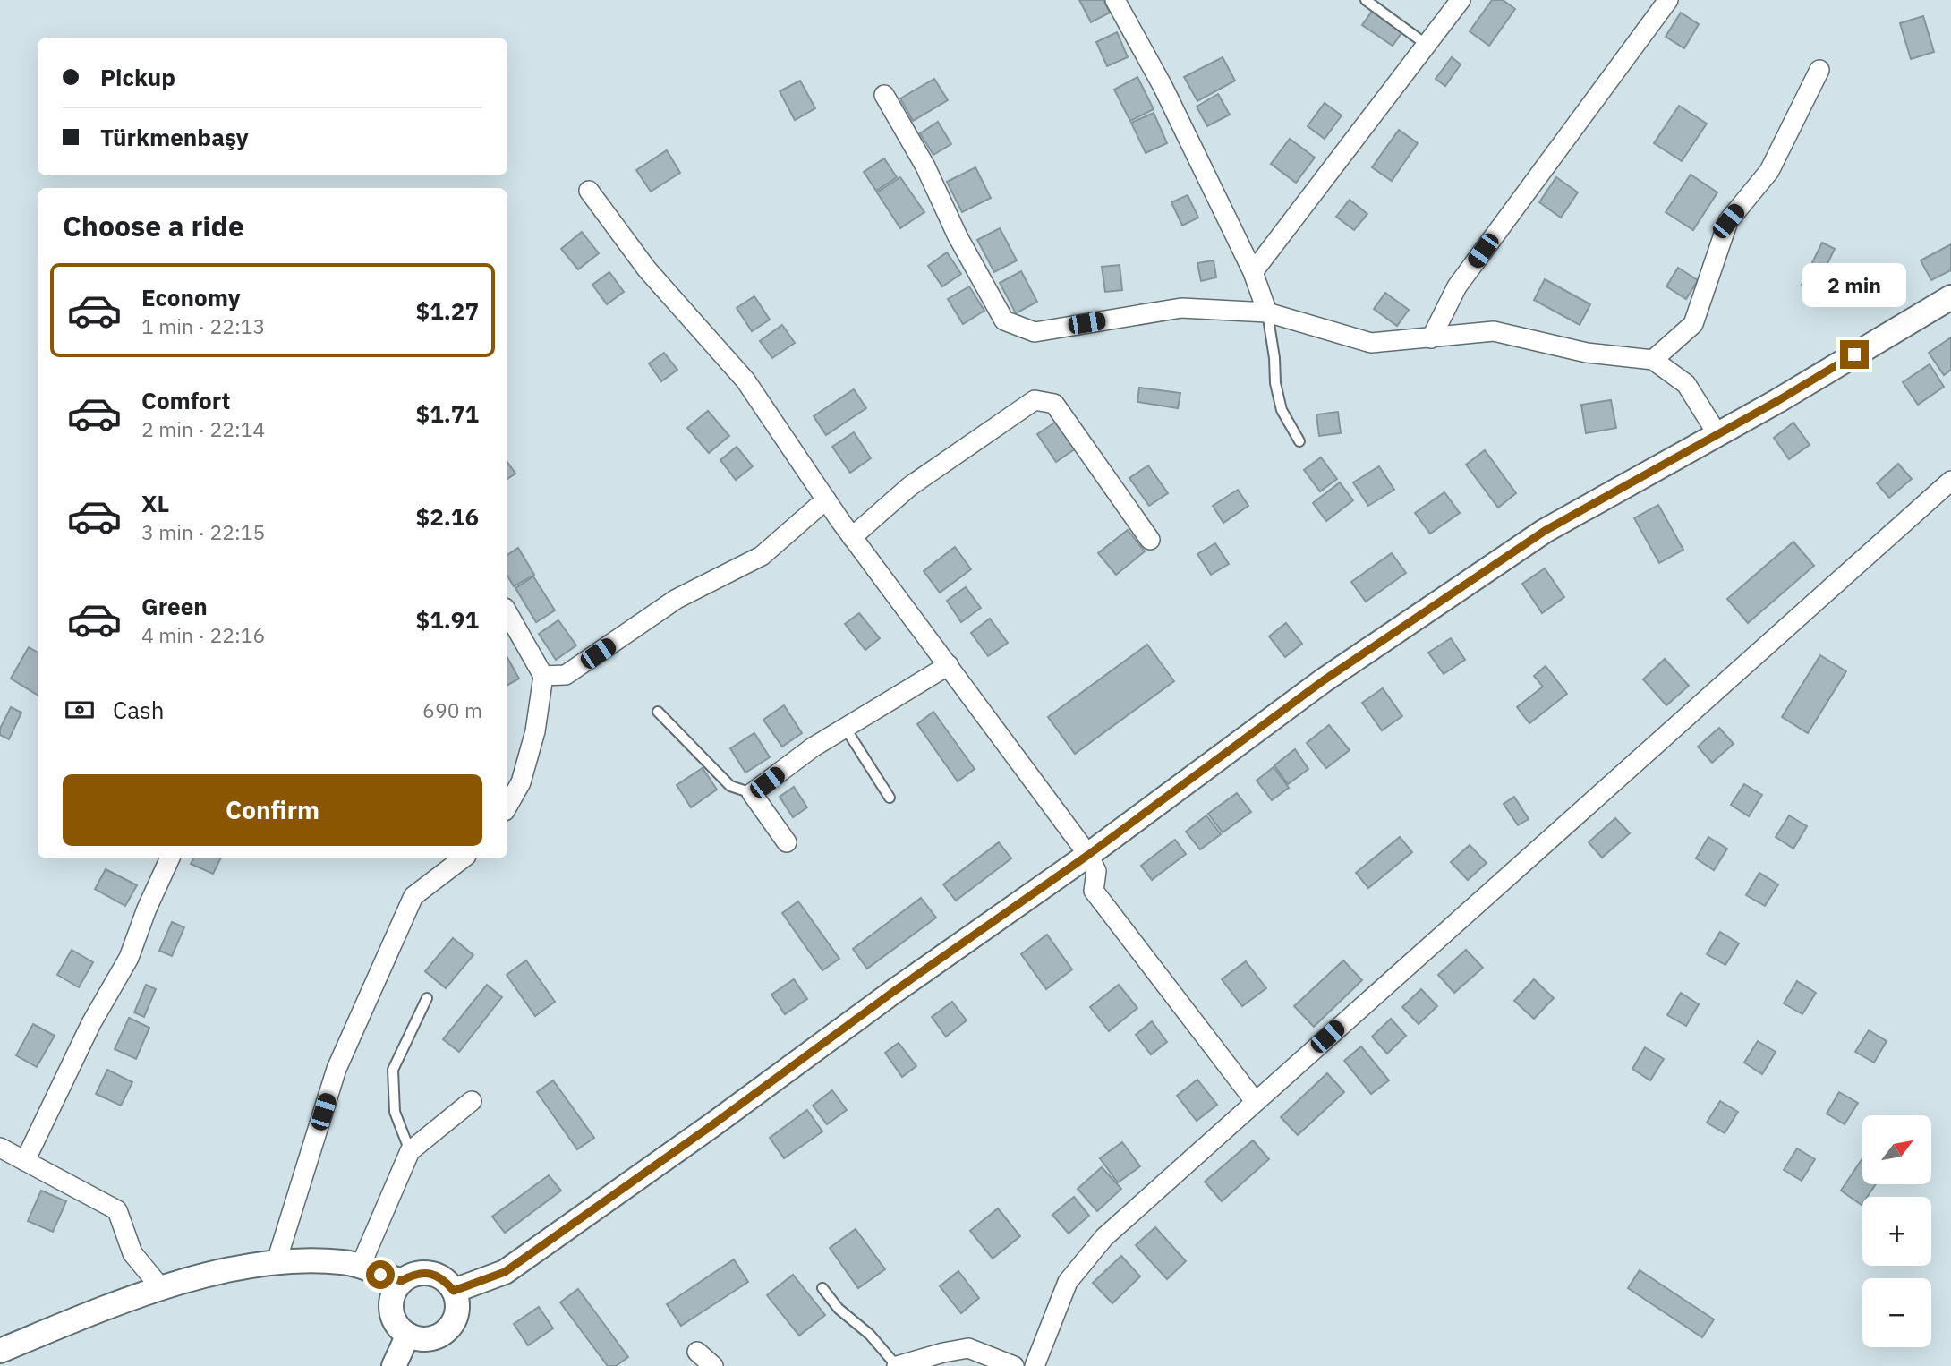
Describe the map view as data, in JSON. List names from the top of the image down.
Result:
{
  "north": "top right",
  "page": {
    "banner": ["Pickup", "Türkmenbaşy"],
    "heading": "Choose a ride",
    "bubble": "2 min",
    "list": [
      {
        "name": "Economy",
        "note": "1 min · 22:13",
        "value": "$1.27"
      },
      {
        "name": "Comfort",
        "note": "2 min · 22:14",
        "value": "$1.71"
      },
      {
        "name": "XL",
        "note": "3 min · 22:15",
        "value": "$2.16"
      },
      {
        "name": "Green",
        "note": "4 min · 22:16",
        "value": "$1.91"
      }
    ],
    "pay": ["Cash", "690 m"],
    "buttons": "Confirm",
    "map_buttons": ["+", "−"]
  }
}
